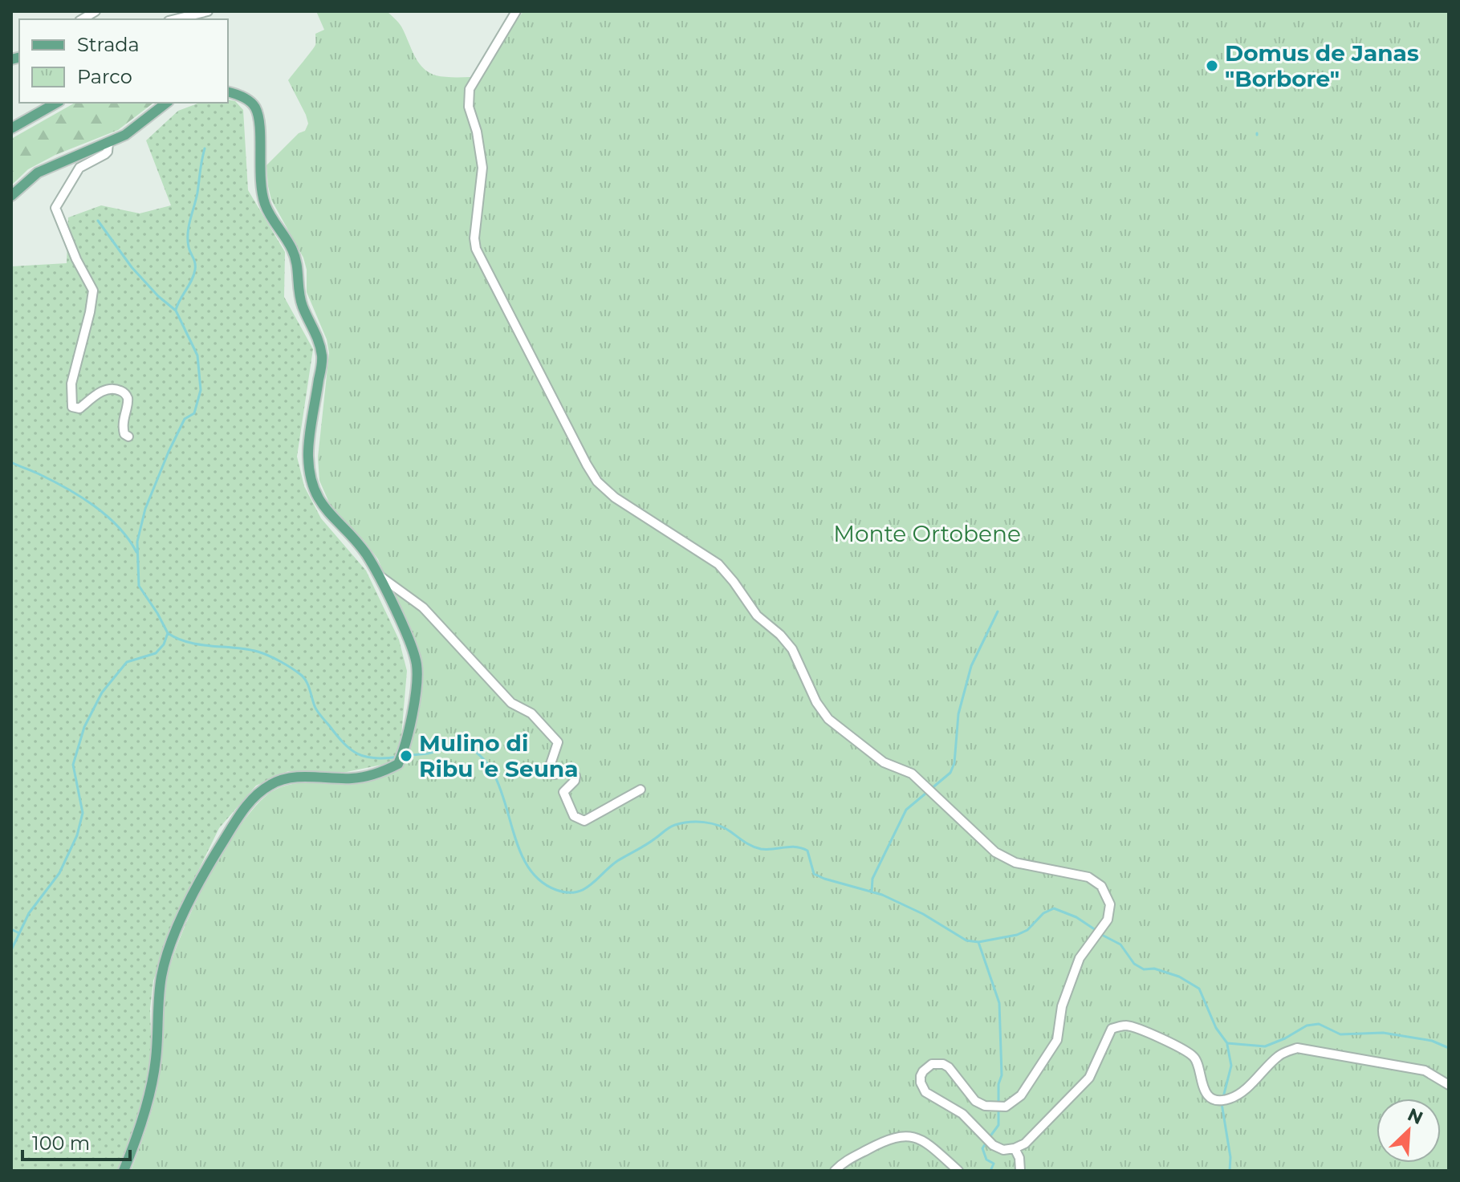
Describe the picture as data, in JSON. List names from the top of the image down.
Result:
{
  "parks": ["Monte Ortobene"],
  "places": ["Domus de Janas \"Borbore\"", "Mulino di Ribu 'e Seuna"],
  "legend": ["Strada", "Parco"],
  "scale_bar": "100 m",
  "north": "top right"
}
